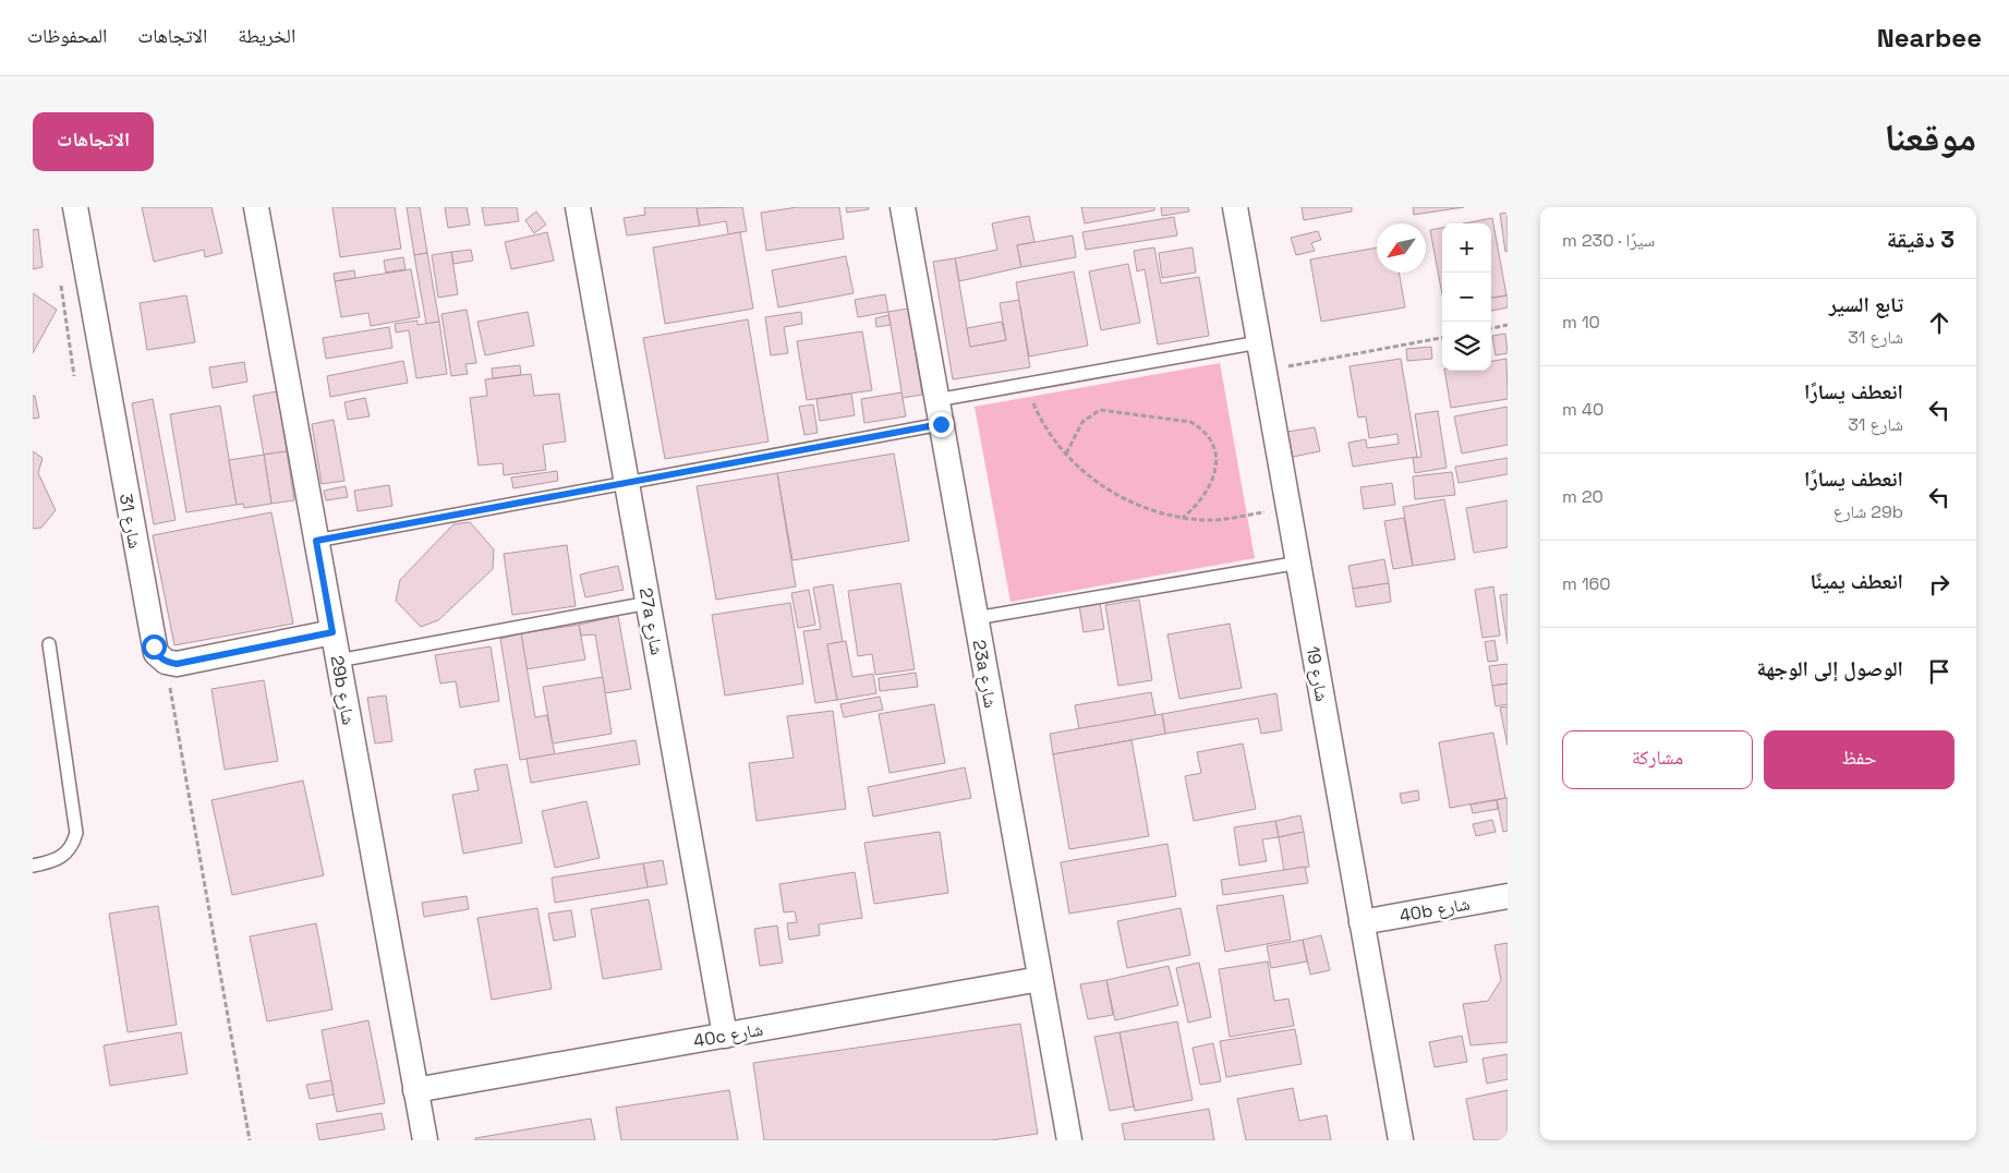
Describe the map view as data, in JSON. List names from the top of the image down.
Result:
{
  "streets": {
    "street": [
      "شارع 31",
      "27a شارع",
      "23a شارع",
      "شارع 19",
      "29b شارع",
      "40b شارع",
      "40c شارع"
    ]
  },
  "crossings": [
    ["27a شارع", "40c شارع"],
    ["23a شارع", "40c شارع"],
    ["شارع 19", "40b شارع"],
    ["29b شارع", "40c شارع"]
  ],
  "north": "bottom left",
  "page": {
    "header": "Nearbee",
    "nav": ["الخريطة", "الاتجاهات", "المحفوظات"],
    "title": "موقعنا",
    "buttons": [
      "الاتجاهات",
      ["حفظ", "مشاركة"]
    ],
    "heading": ["3 دقيقة", "سيرًا · 230 m"],
    "map_buttons": ["+", "−"],
    "list": [
      ["تابع السير", "شارع 31", "10 m"],
      ["انعطف يسارًا", "شارع 31", "40 m"],
      ["انعطف يسارًا", "29b شارع", "20 m"],
      ["انعطف يمينًا", "160 m"],
      "الوصول إلى الوجهة"
    ]
  }
}
